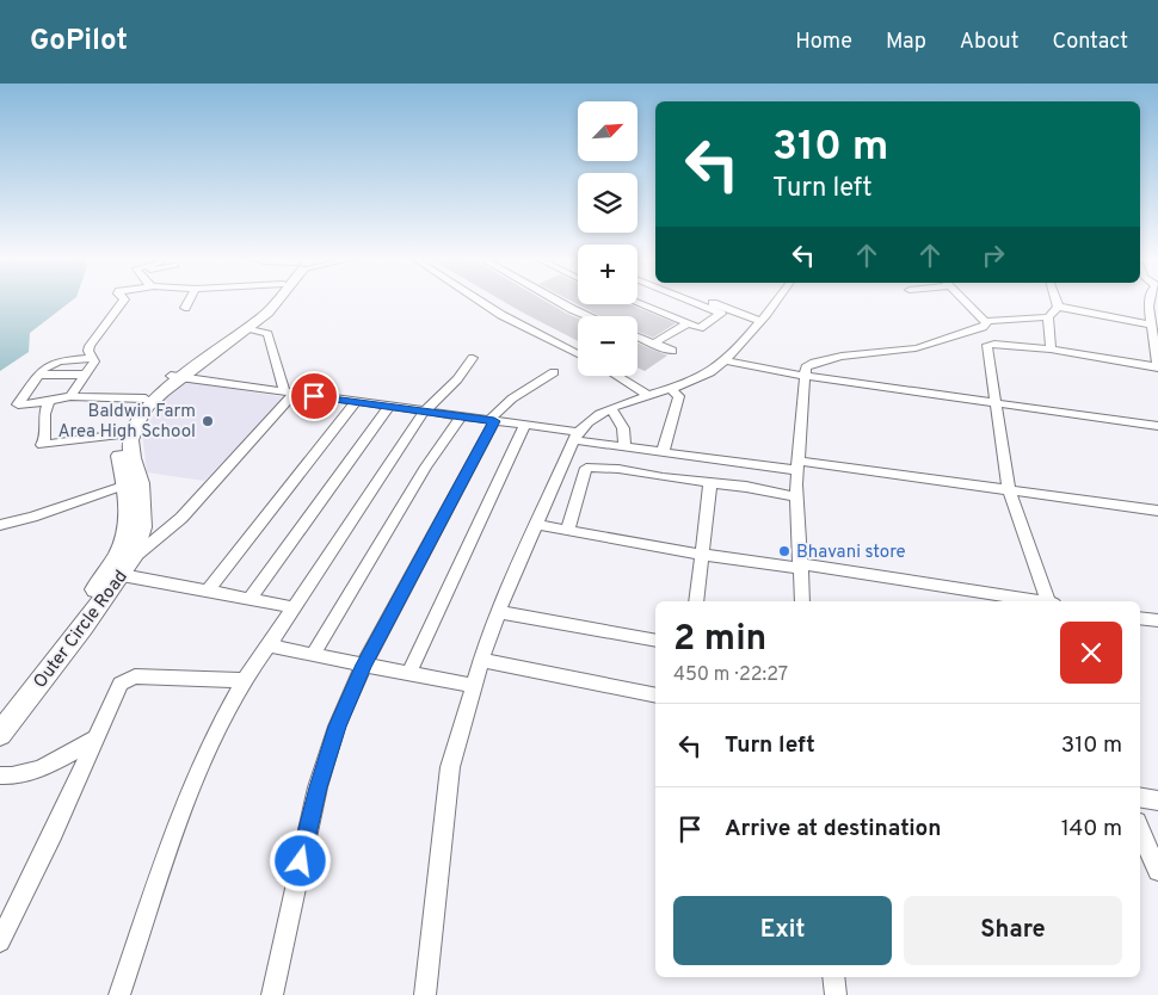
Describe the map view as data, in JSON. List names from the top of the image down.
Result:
{
  "streets": {
    "main road": ["Outer Circle Road"]
  },
  "places": ["Baldwin Farm Area High School", "Bhavani store"],
  "north": "top right",
  "page": {
    "header": "GoPilot",
    "nav": [
      "Home",
      "Map",
      "About",
      "Contact"
    ],
    "map_buttons": ["+", "−"],
    "turn": ["310 m", "Turn left"],
    "heading": ["2 min", "450 m · 22:27"],
    "list": [
      {
        "name": "Turn left",
        "value": "310 m"
      },
      {
        "name": "Arrive at destination",
        "value": "140 m"
      }
    ],
    "buttons": ["Exit", "Share"]
  }
}
